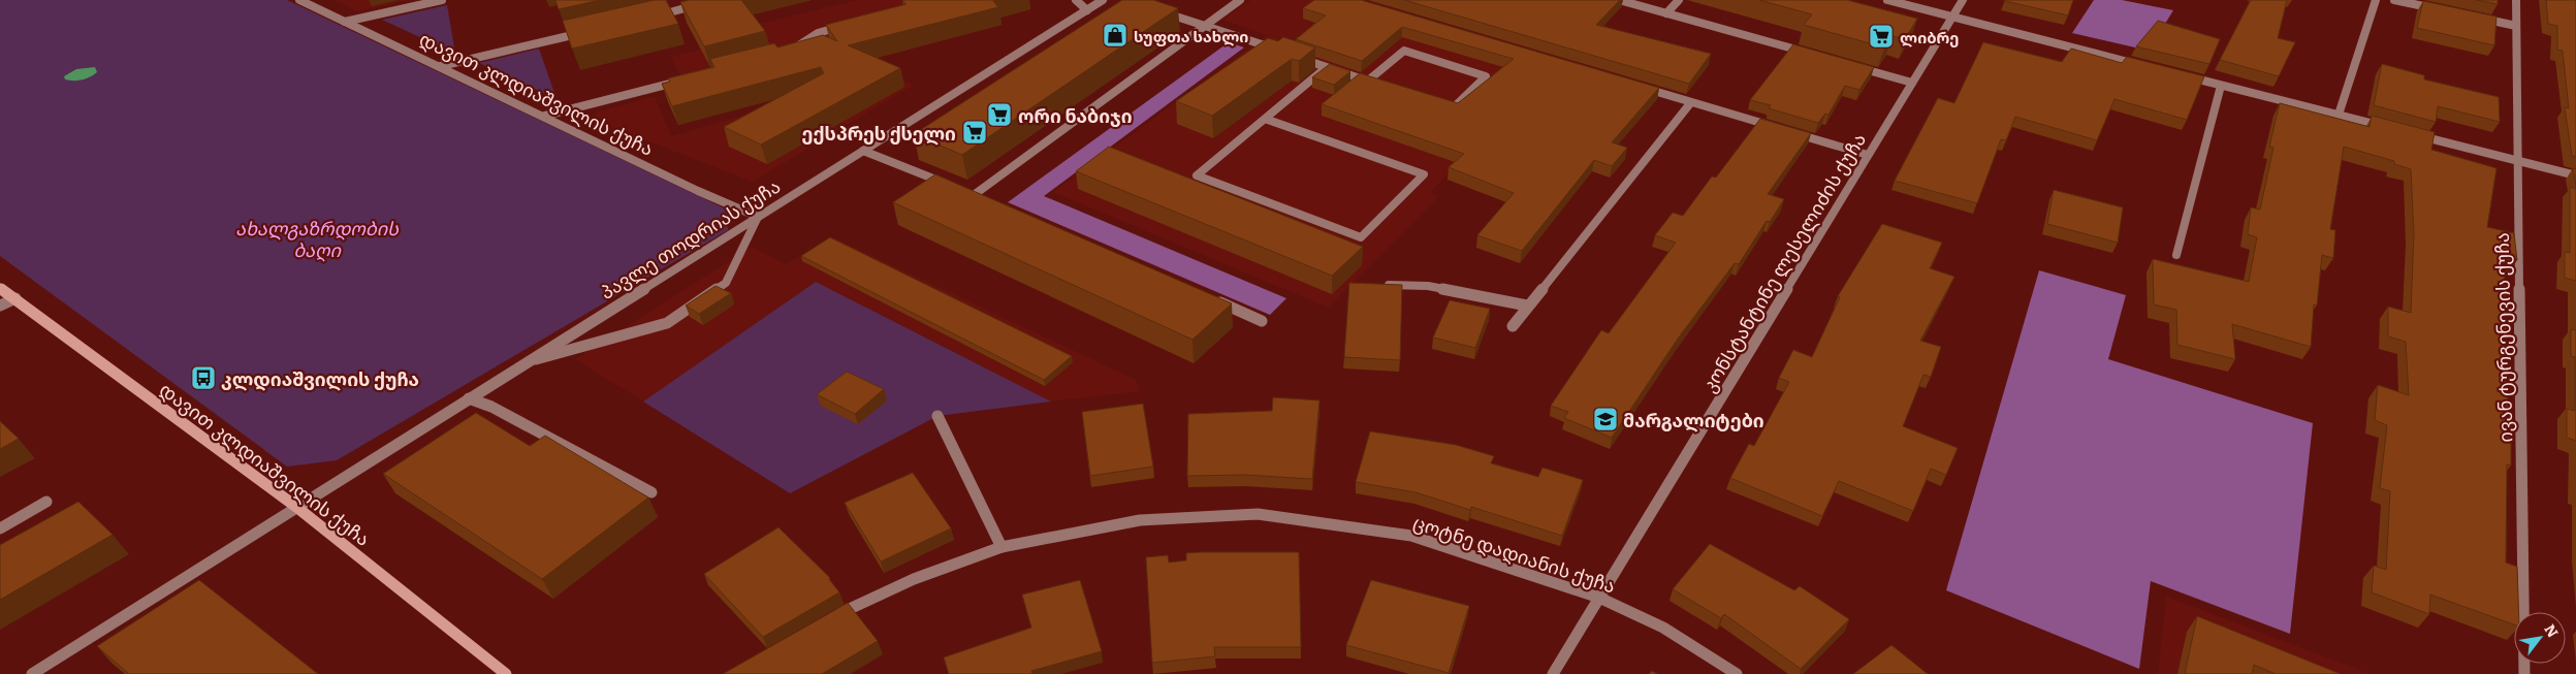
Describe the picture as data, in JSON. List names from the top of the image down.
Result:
{
  "streets": {
    "main road": ["დავით კლდიაშვილის ქუჩა"],
    "street": [
      "პავლე თოდრიას ქუჩა",
      "კონსტანტინე ლესელიძის ქუჩა",
      "ივან ტურგენევის ქუჩა",
      "ცოტნე დადიანის ქუჩა"
    ]
  },
  "crossings": [
    ["დავით კლდიაშვილის ქუჩა", "პავლე თოდრიას ქუჩა"],
    ["კონსტანტინე ლესელიძის ქუჩა", "ცოტნე დადიანის ქუჩა"]
  ],
  "parks": ["ახალგაზრდობის ბაღი"],
  "places": {
    "shop": ["სუფთა სახლი"],
    "supermarket": ["ლიბრე", "ორი ნაბიჯი", "ექსპრეს ქსელი"],
    "bus stop": ["კლდიაშვილის ქუჩა"],
    "school or university": ["მარგალიტები"]
  },
  "north": "top right"
}
